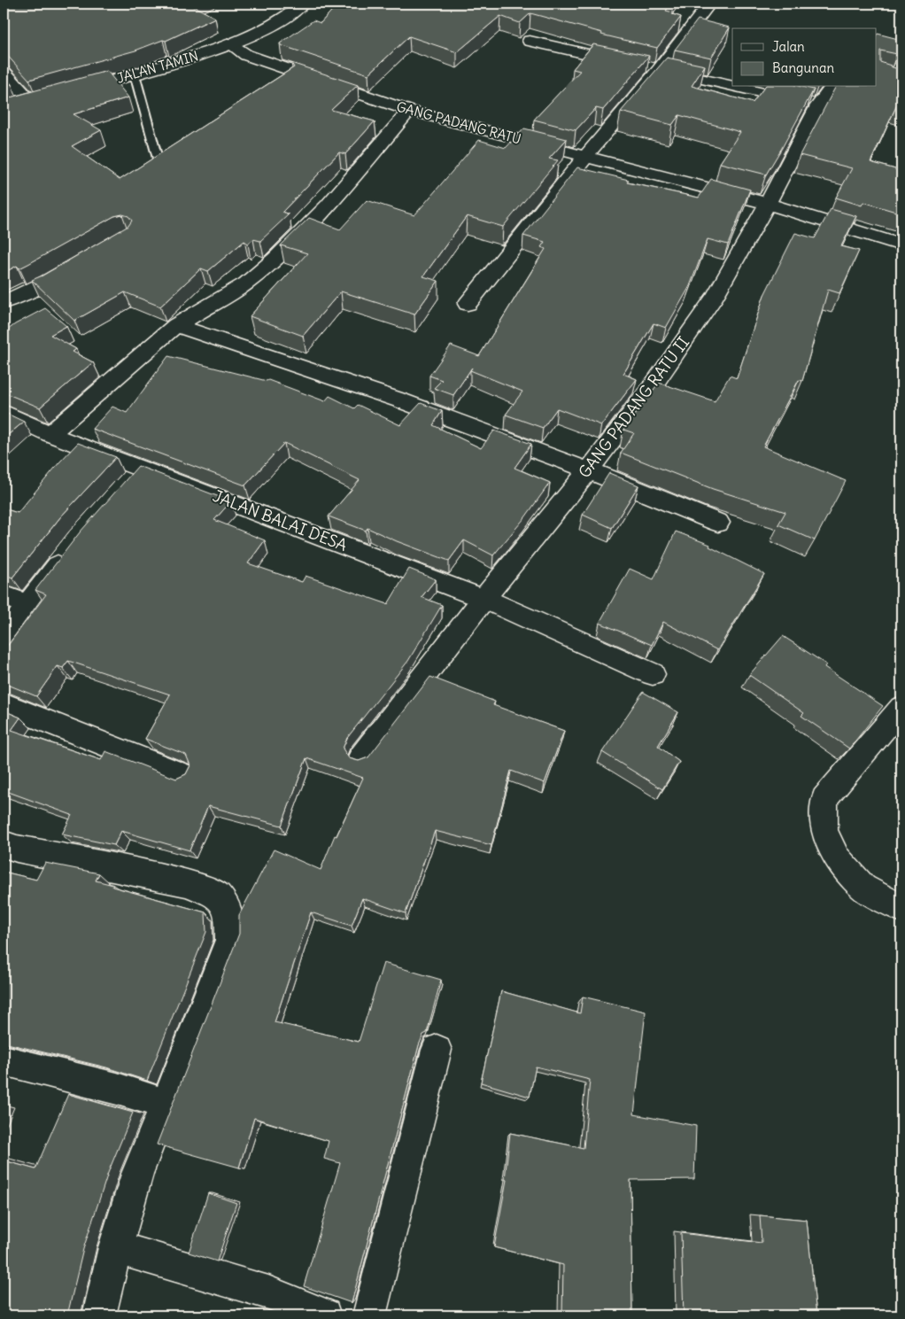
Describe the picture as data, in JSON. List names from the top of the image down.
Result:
{
  "streets": {
    "street": [
      "JALAN TAMIN",
      "GANG PADANG RATU",
      "GANG PADANG RATU II",
      "JALAN BALAI DESA"
    ]
  },
  "crossings": [
    ["JALAN TAMIN", "GANG PADANG RATU"],
    ["GANG PADANG RATU", "GANG PADANG RATU II"],
    ["GANG PADANG RATU II", "JALAN BALAI DESA"]
  ],
  "legend": ["Jalan", "Bangunan"]
}
